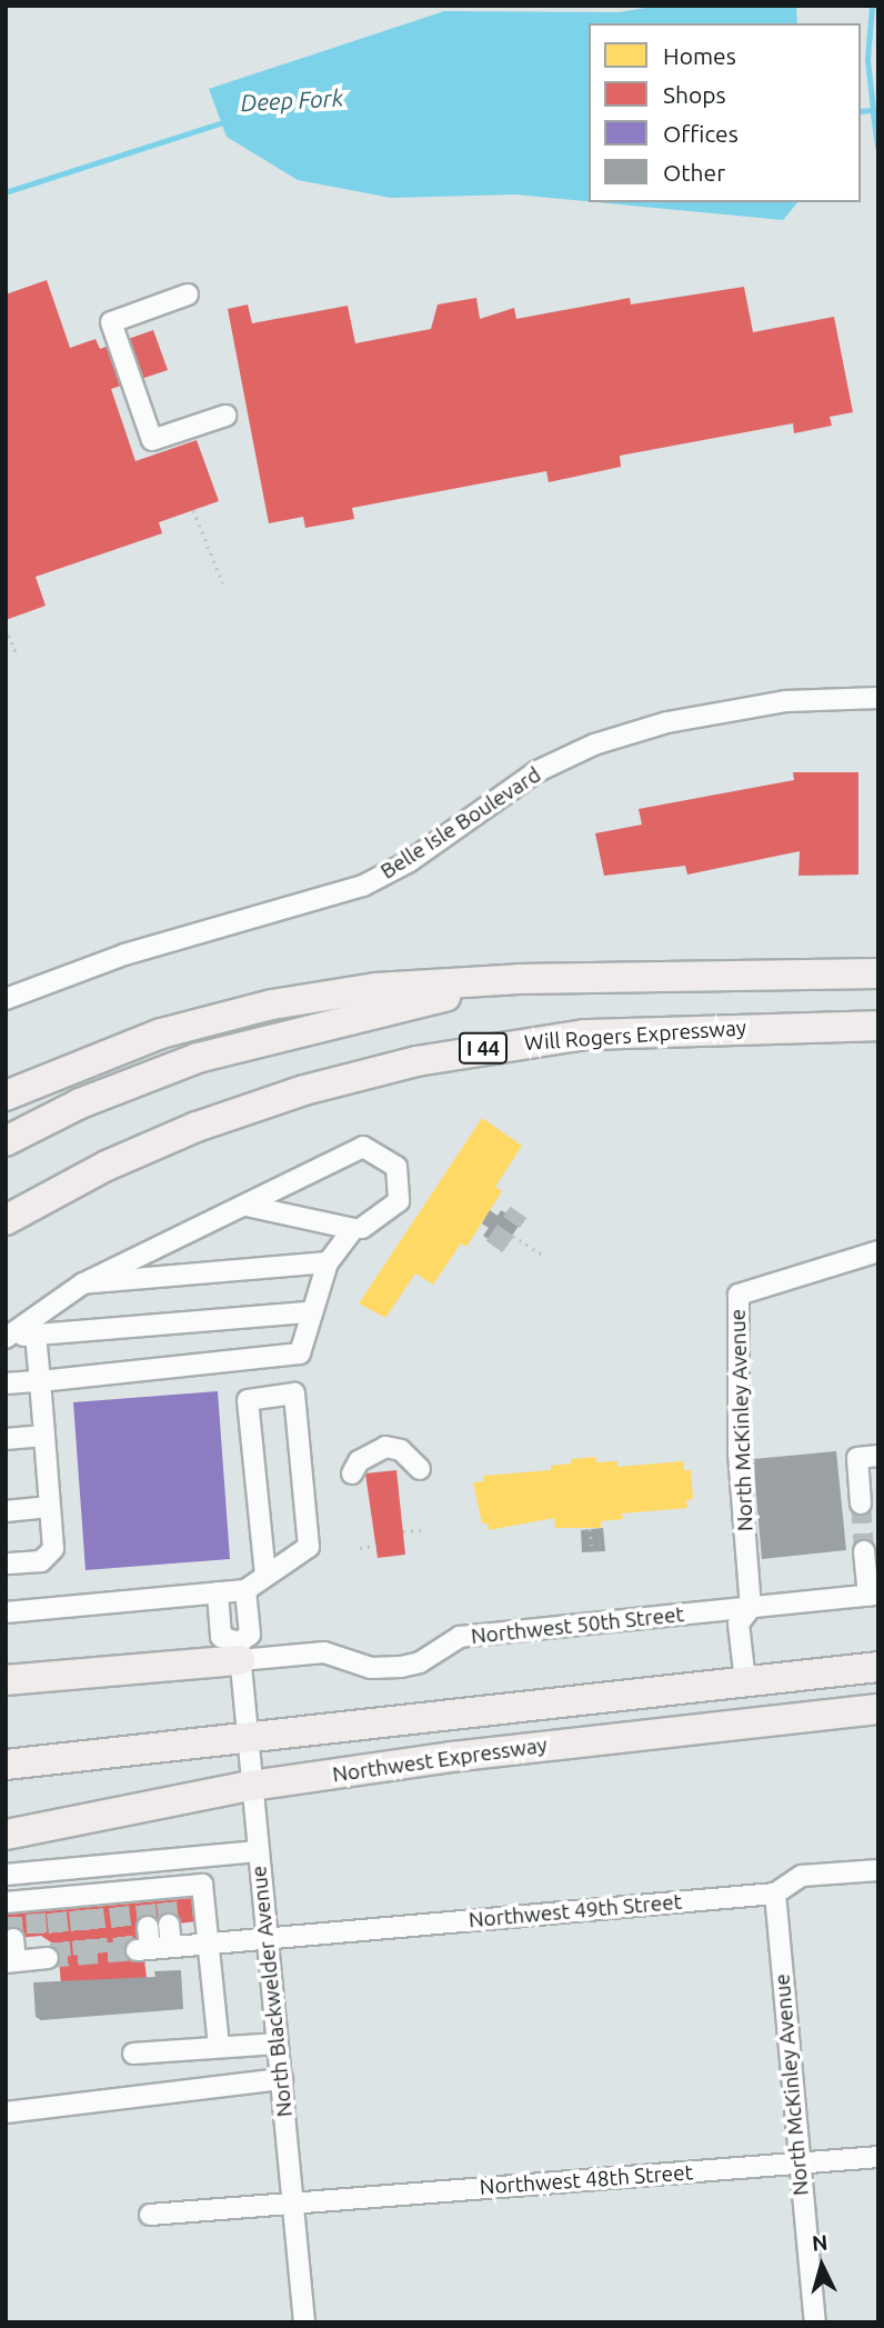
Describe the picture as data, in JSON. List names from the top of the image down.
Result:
{
  "streets": {
    "highway": ["Will Rogers Expressway", "I 44", "Northwest Expressway"],
    "street": [
      "Belle Isle Boulevard",
      "North McKinley Avenue",
      "Northwest 50th Street",
      "Northwest 49th Street",
      "North Blackwelder Avenue",
      "Northwest 48th Street"
    ]
  },
  "crossings": [
    ["North McKinley Avenue", "Northwest 50th Street"],
    ["North McKinley Avenue", "Northwest Expressway"],
    ["North McKinley Avenue", "Northwest 49th Street"],
    ["North McKinley Avenue", "Northwest 48th Street"],
    ["Northwest 50th Street", "North Blackwelder Avenue"],
    ["Northwest Expressway", "North Blackwelder Avenue"],
    ["Northwest 49th Street", "North Blackwelder Avenue"],
    ["North Blackwelder Avenue", "Northwest 48th Street"]
  ],
  "water": ["Deep Fork"],
  "legend": [
    "Homes",
    "Shops",
    "Offices",
    "Other"
  ],
  "north": "top"
}
